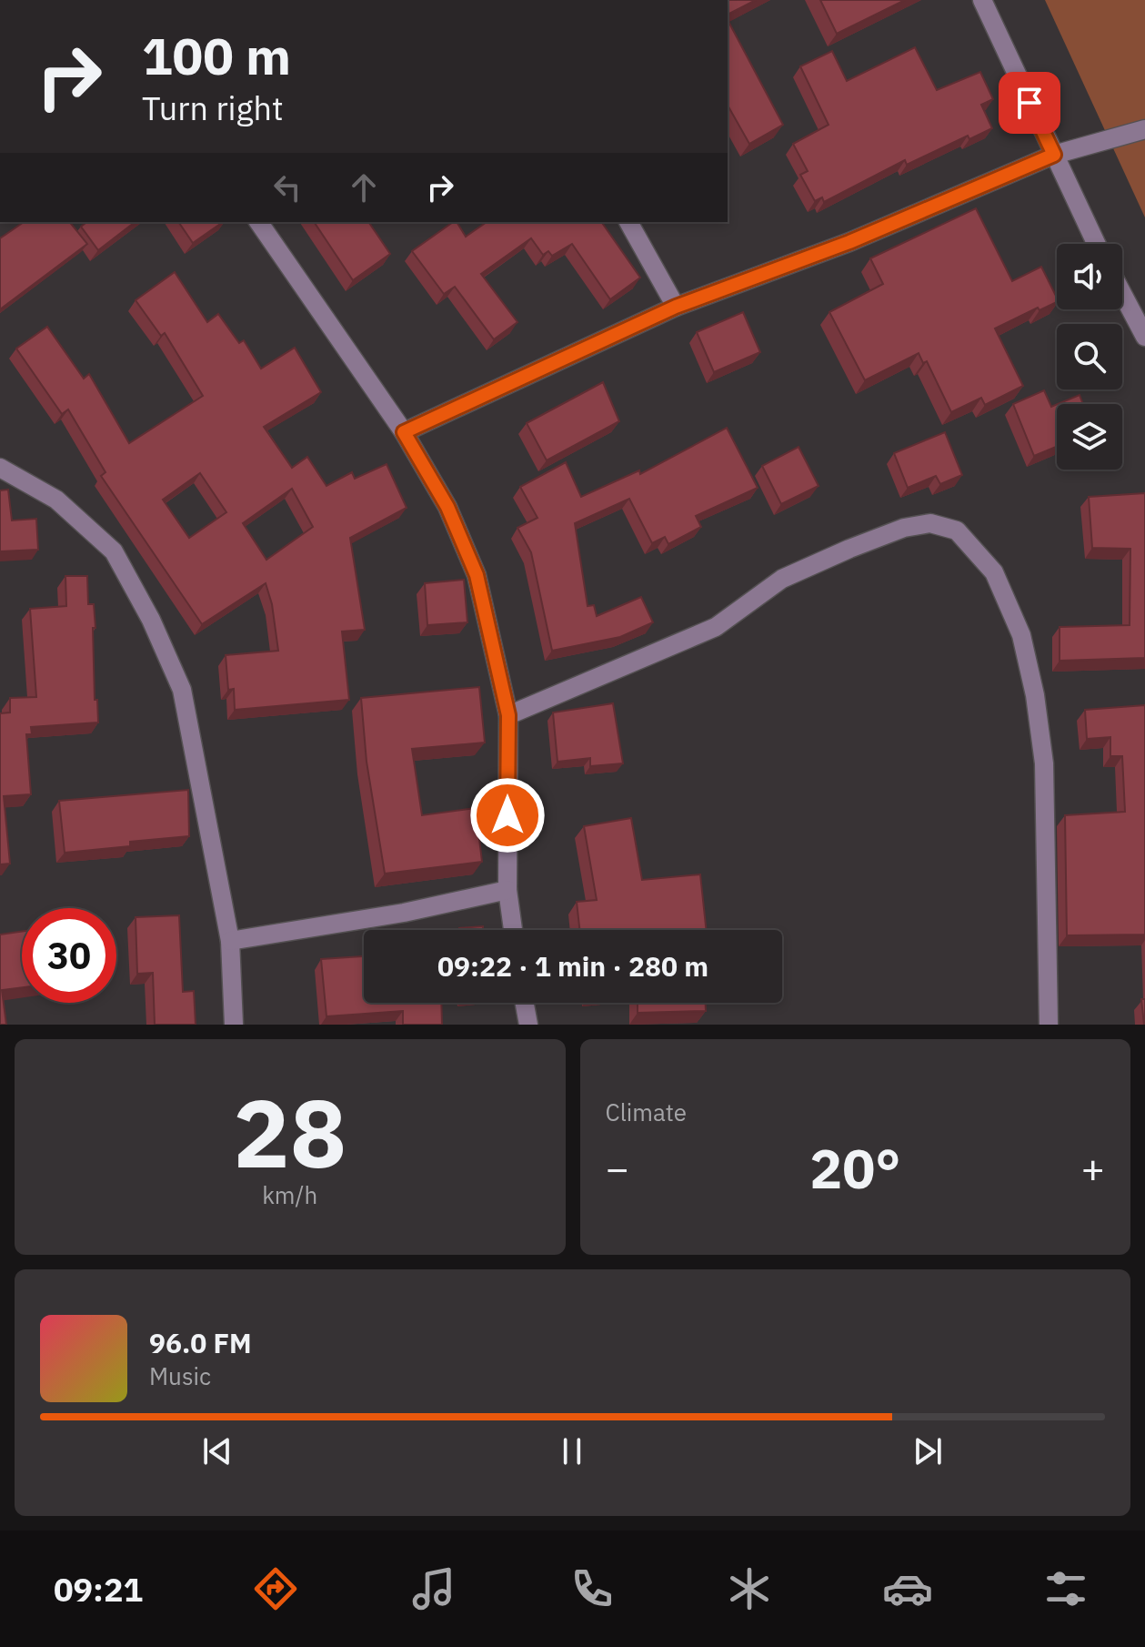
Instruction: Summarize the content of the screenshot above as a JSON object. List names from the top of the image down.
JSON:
{
  "page": {
    "turn": ["100 m", "Turn right"],
    "limit": "30",
    "trip": "09:22 · 1 min · 280 m",
    "tile": [
      ["28", "km/h"],
      "Climate"
    ],
    "heat": ["−", "20°", "+"],
    "song": ["96.0 FM", "Music"],
    "tabs": "09:21"
  }
}
